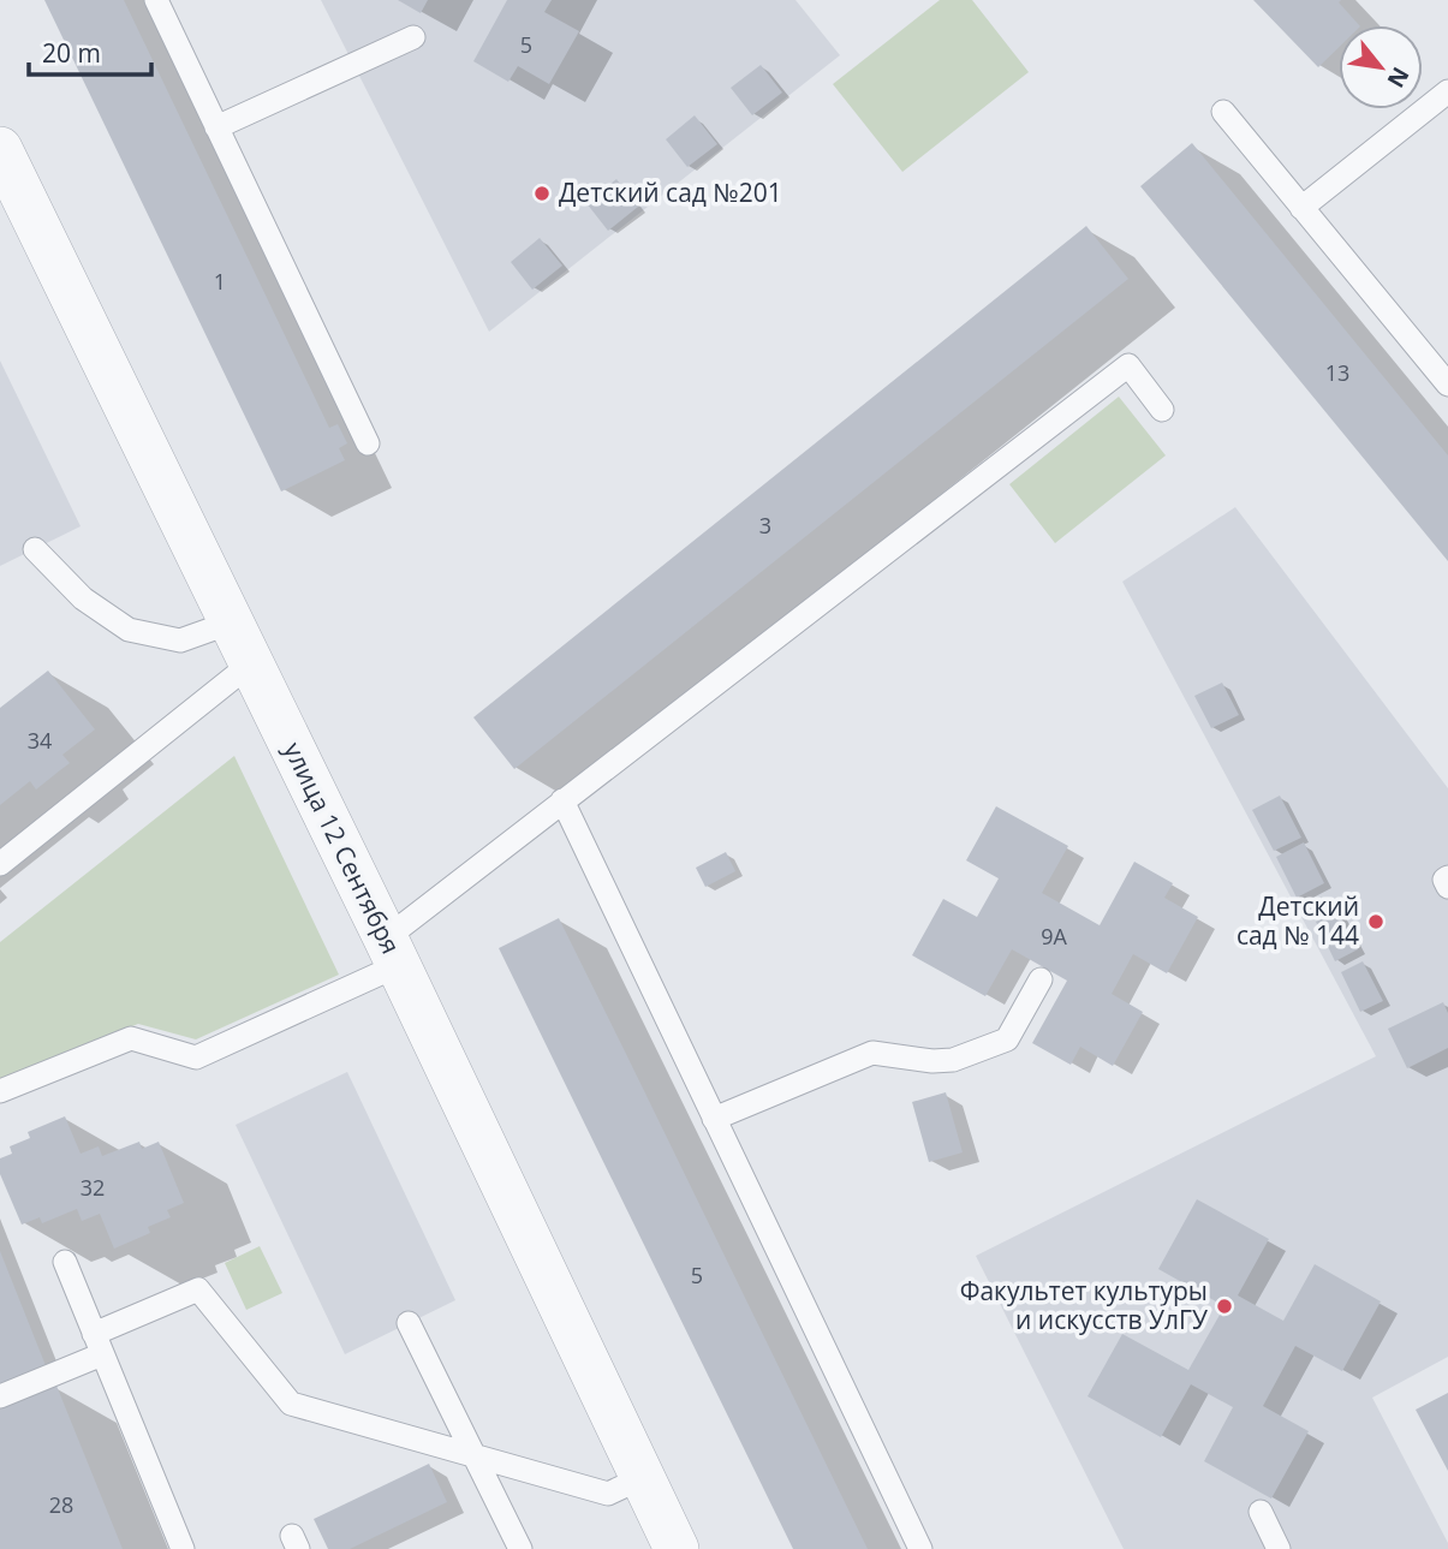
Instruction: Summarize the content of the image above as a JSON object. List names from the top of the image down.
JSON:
{
  "streets": {
    "street": ["улица 12 Сентября"]
  },
  "places": ["Детский сад №201", "Детский сад № 144", "Факультет культуры и искусств УлГУ"],
  "house_numbers": [
    "5",
    "1",
    "13",
    "3",
    "34",
    "9А",
    "32",
    "5",
    "28"
  ],
  "scale_bar": "20 m",
  "north": "bottom right"
}
